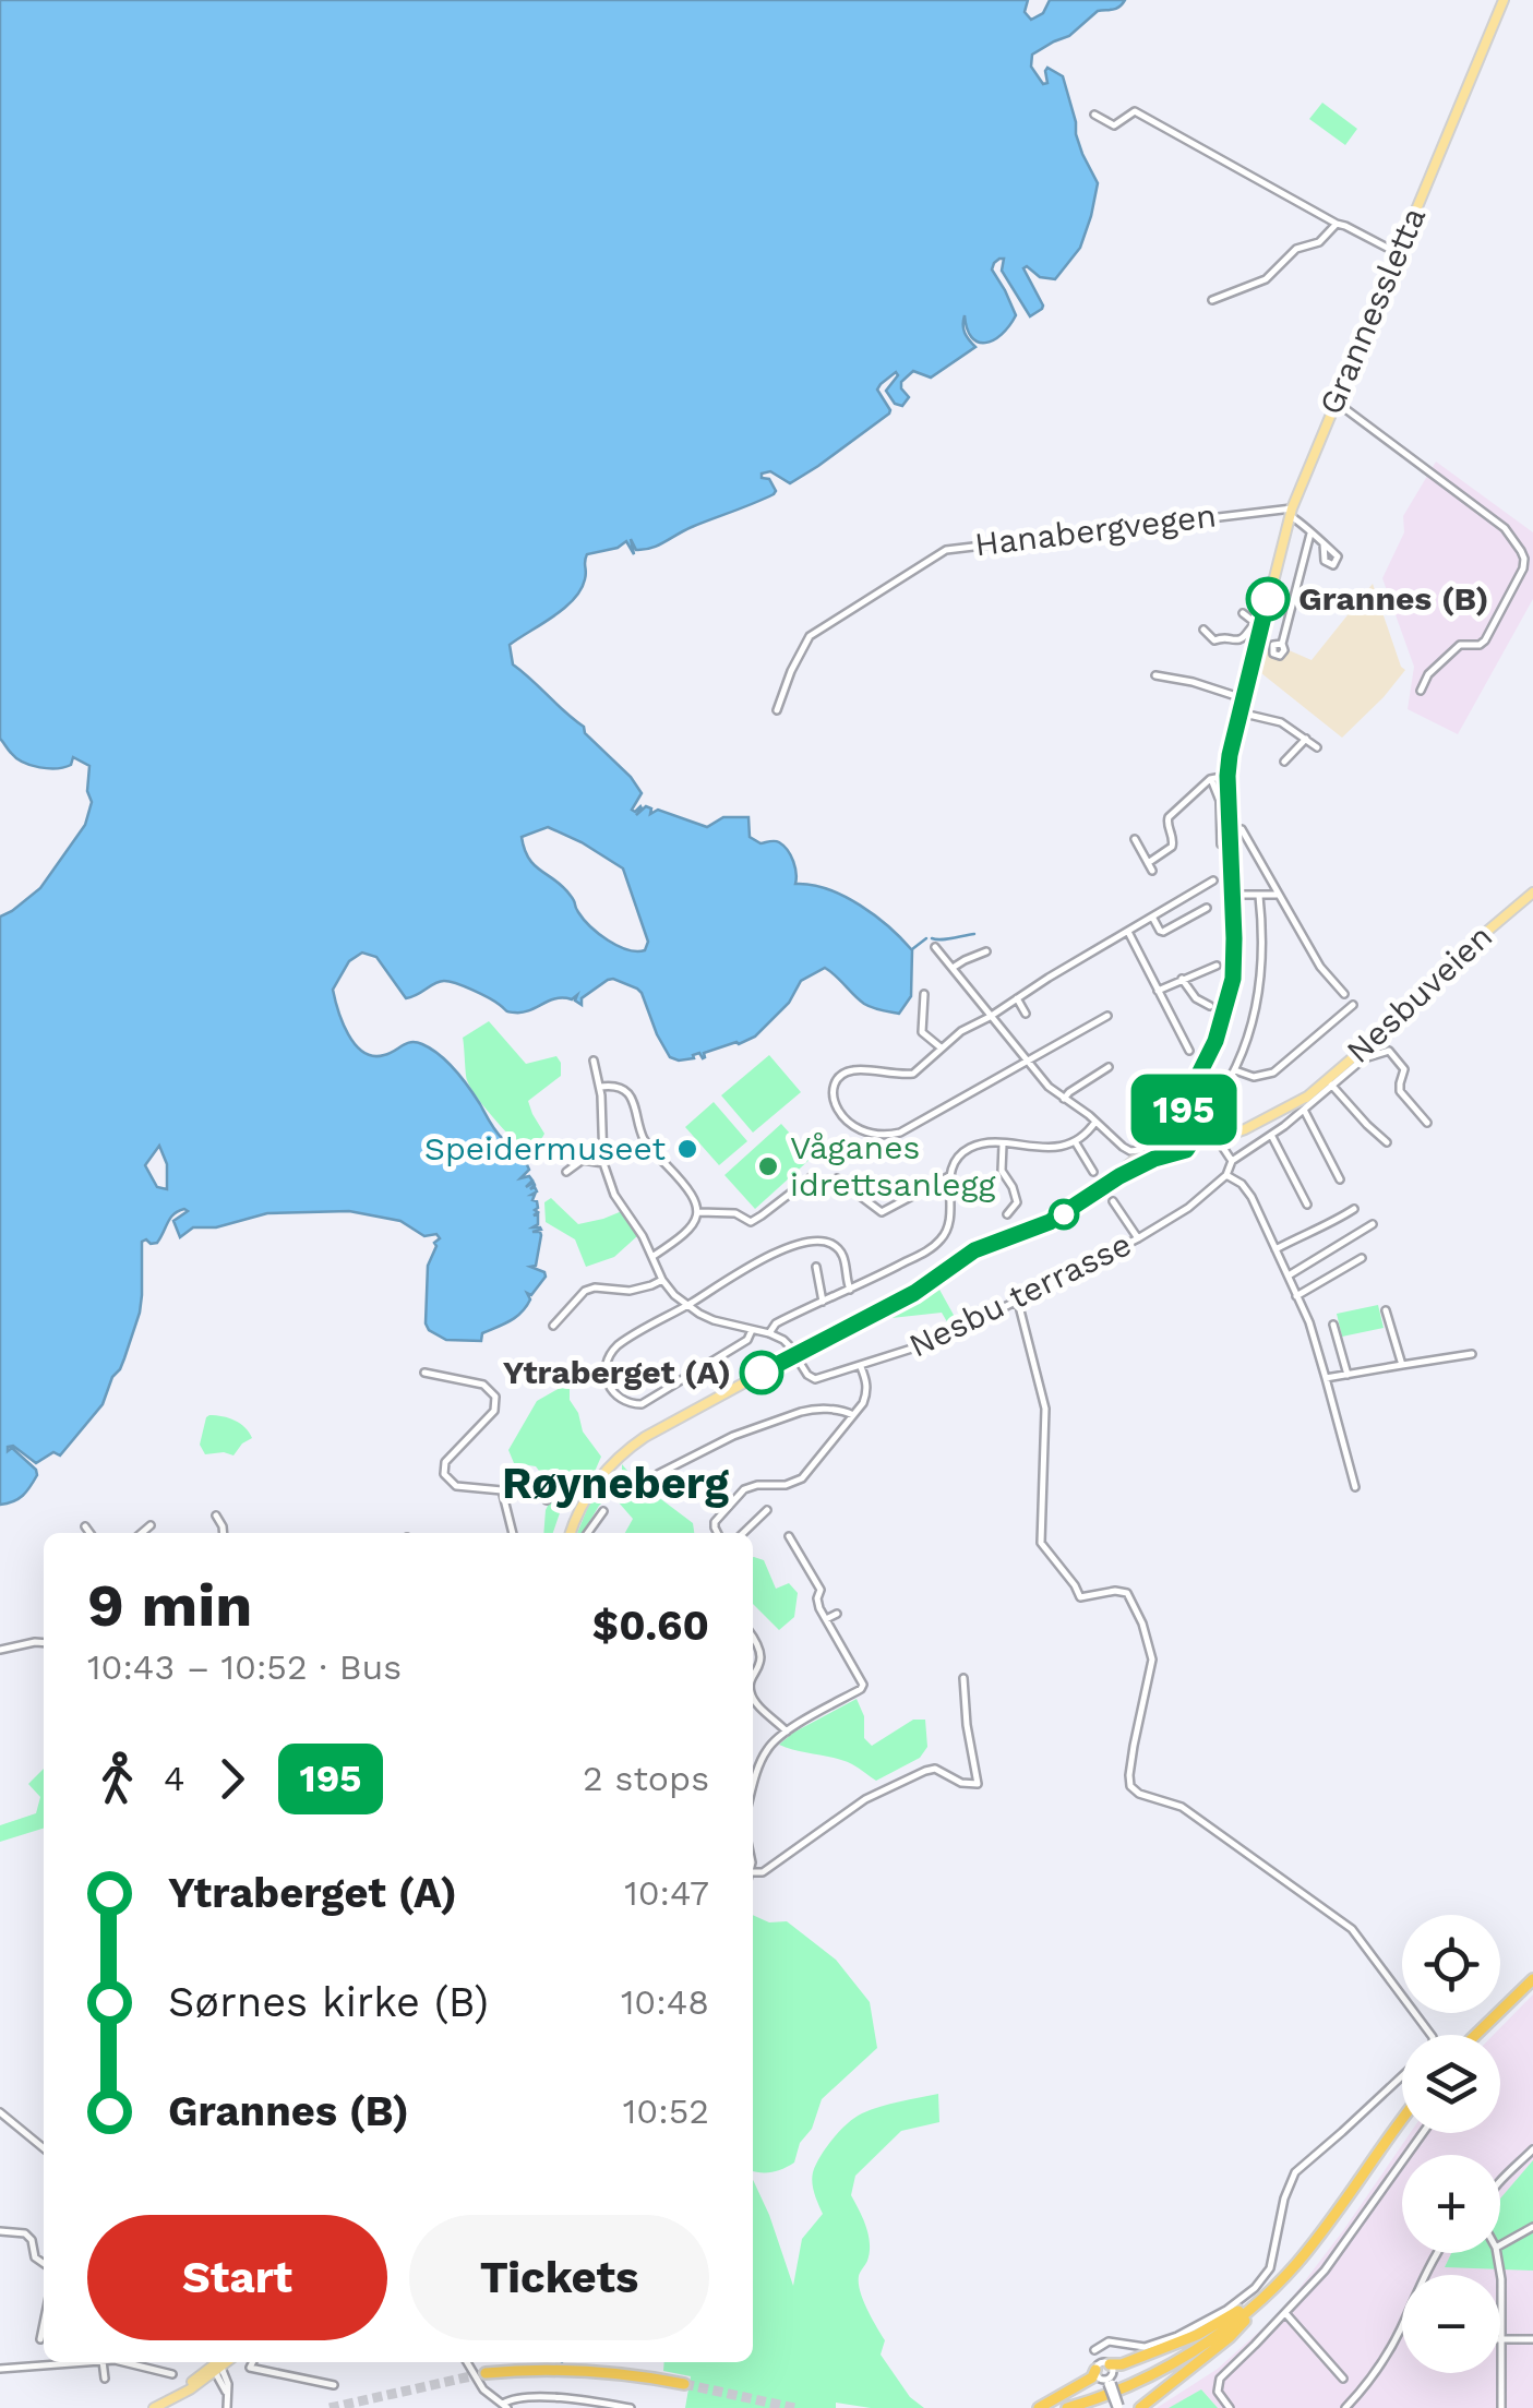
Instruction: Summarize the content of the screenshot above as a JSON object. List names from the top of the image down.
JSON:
{
  "streets": {
    "main road": ["Grannessletta", "Nesbuveien"],
    "street": ["Hanabergvegen", "Nesbu terrasse"]
  },
  "crossings": [
    ["Grannessletta", "Hanabergvegen"],
    ["Nesbuveien", "Nesbu terrasse"]
  ],
  "districts": ["Røyneberg"],
  "places": [
    "Grannes (B)",
    "Speidermuseet",
    "Våganes idrettsanlegg",
    "Ytraberget (A)"
  ],
  "lines": ["bus line 195"],
  "page": {
    "on_map": "195",
    "heading": ["9 min", "10:43 – 10:52 · Bus", "$0.60"],
    "legs": ["4", "195", "2 stops"],
    "list": [
      {
        "name": "Ytraberget (A)",
        "value": "10:47"
      },
      {
        "name": "Sørnes kirke (B)",
        "value": "10:48"
      },
      {
        "name": "Grannes (B)",
        "value": "10:52"
      }
    ],
    "map_buttons": ["+", "−"],
    "buttons": ["Start", "Tickets"]
  }
}
